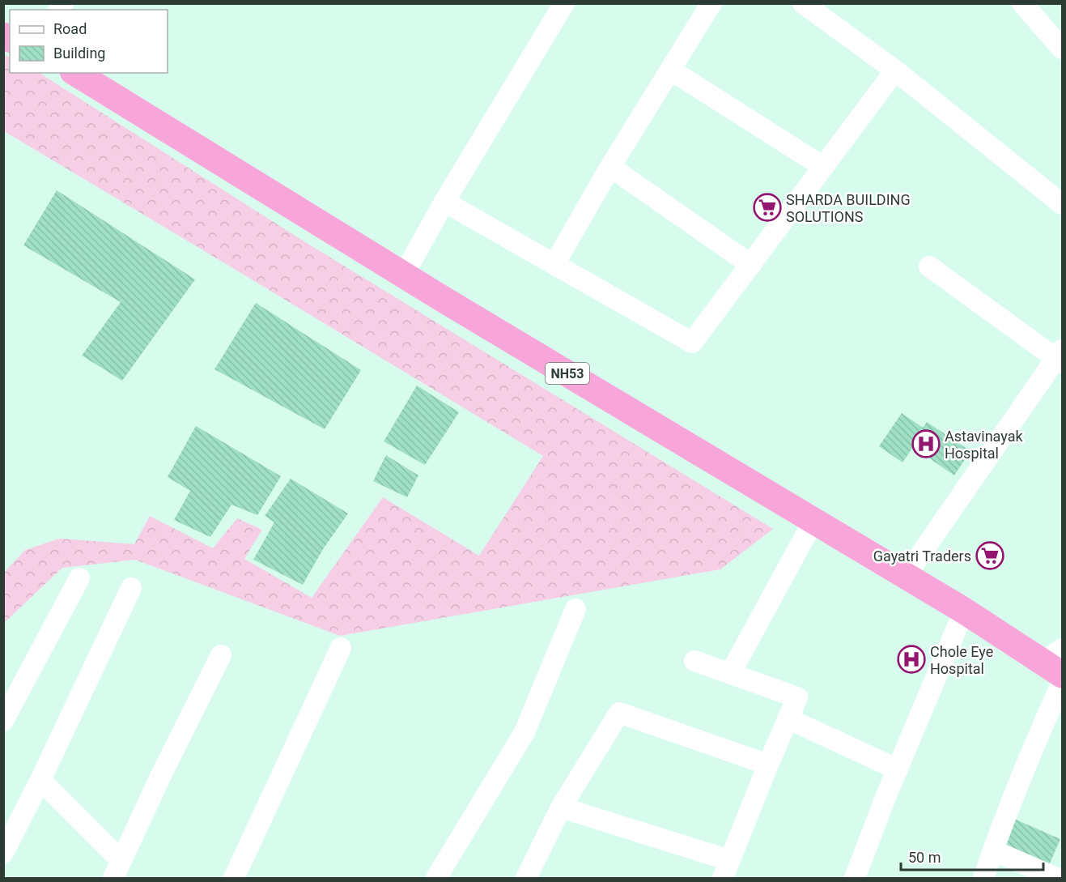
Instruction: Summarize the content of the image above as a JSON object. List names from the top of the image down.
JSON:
{
  "streets": {
    "highway": ["NH53"]
  },
  "places": {
    "supermarket": ["SHARDA BUILDING SOLUTIONS", "Gayatri Traders"],
    "hospital": ["Astavinayak Hospital", "Chole Eye Hospital"]
  },
  "legend": ["Road", "Building"],
  "scale_bar": "50 m"
}
